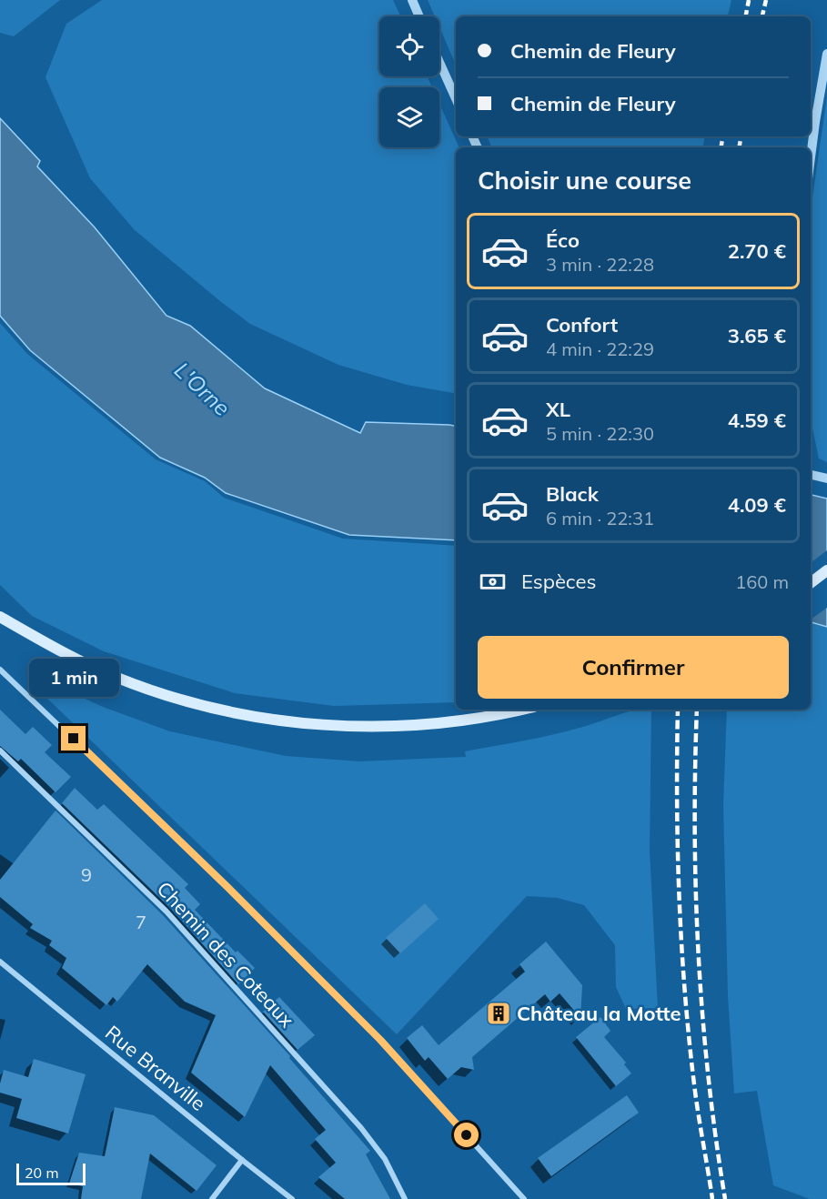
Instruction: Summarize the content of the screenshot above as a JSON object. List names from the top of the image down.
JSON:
{
  "streets": {
    "street": ["Chemin des Coteaux", "Rue Branville"]
  },
  "water": ["L'Orne"],
  "places": {
    "building": ["Château la Motte"]
  },
  "house_numbers": ["9", "7"],
  "scale_bar": "20 m",
  "page": {
    "banner": ["Chemin de Fleury", "Chemin de Fleury"],
    "heading": "Choisir une course",
    "list": [
      {
        "name": "Éco",
        "note": "3 min · 22:28",
        "value": "2.70 €"
      },
      {
        "name": "Confort",
        "note": "4 min · 22:29",
        "value": "3.65 €"
      },
      {
        "name": "XL",
        "note": "5 min · 22:30",
        "value": "4.59 €"
      },
      {
        "name": "Black",
        "note": "6 min · 22:31",
        "value": "4.09 €"
      }
    ],
    "pay": ["Espèces", "160 m"],
    "buttons": "Confirmer",
    "bubble": "1 min",
    "scale": "20 m"
  }
}
